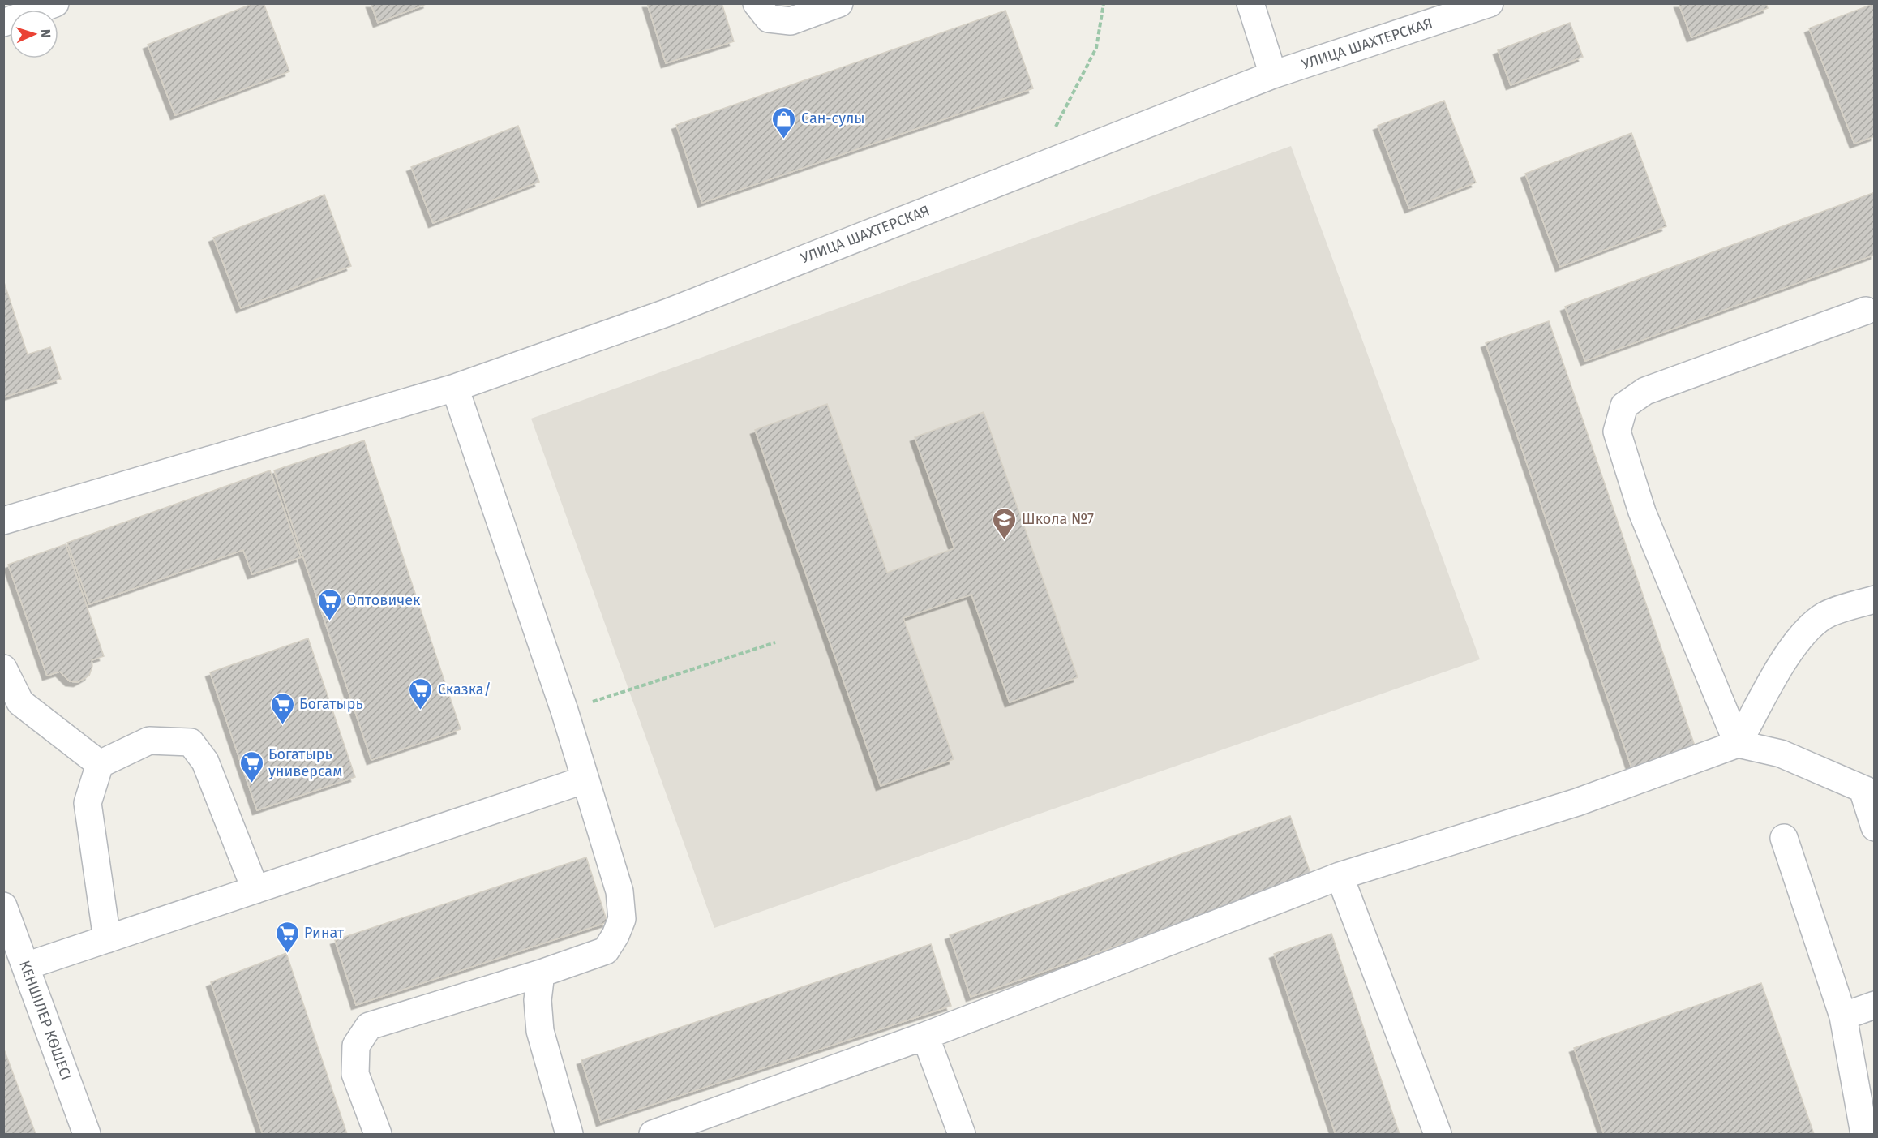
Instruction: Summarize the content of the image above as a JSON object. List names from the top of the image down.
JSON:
{
  "streets": {
    "street": ["УЛИЦА ШАХТЕРСКАЯ", "КЕНШІЛЕР КӨШЕСІ"]
  },
  "places": {
    "shop": ["Сан-сулы"],
    "school or university": ["Школа №7"],
    "supermarket": [
      "Оптовичек",
      "Сказка/",
      "Богатырь",
      "Богатырь универсам",
      "Ринат"
    ]
  },
  "north": "right"
}
